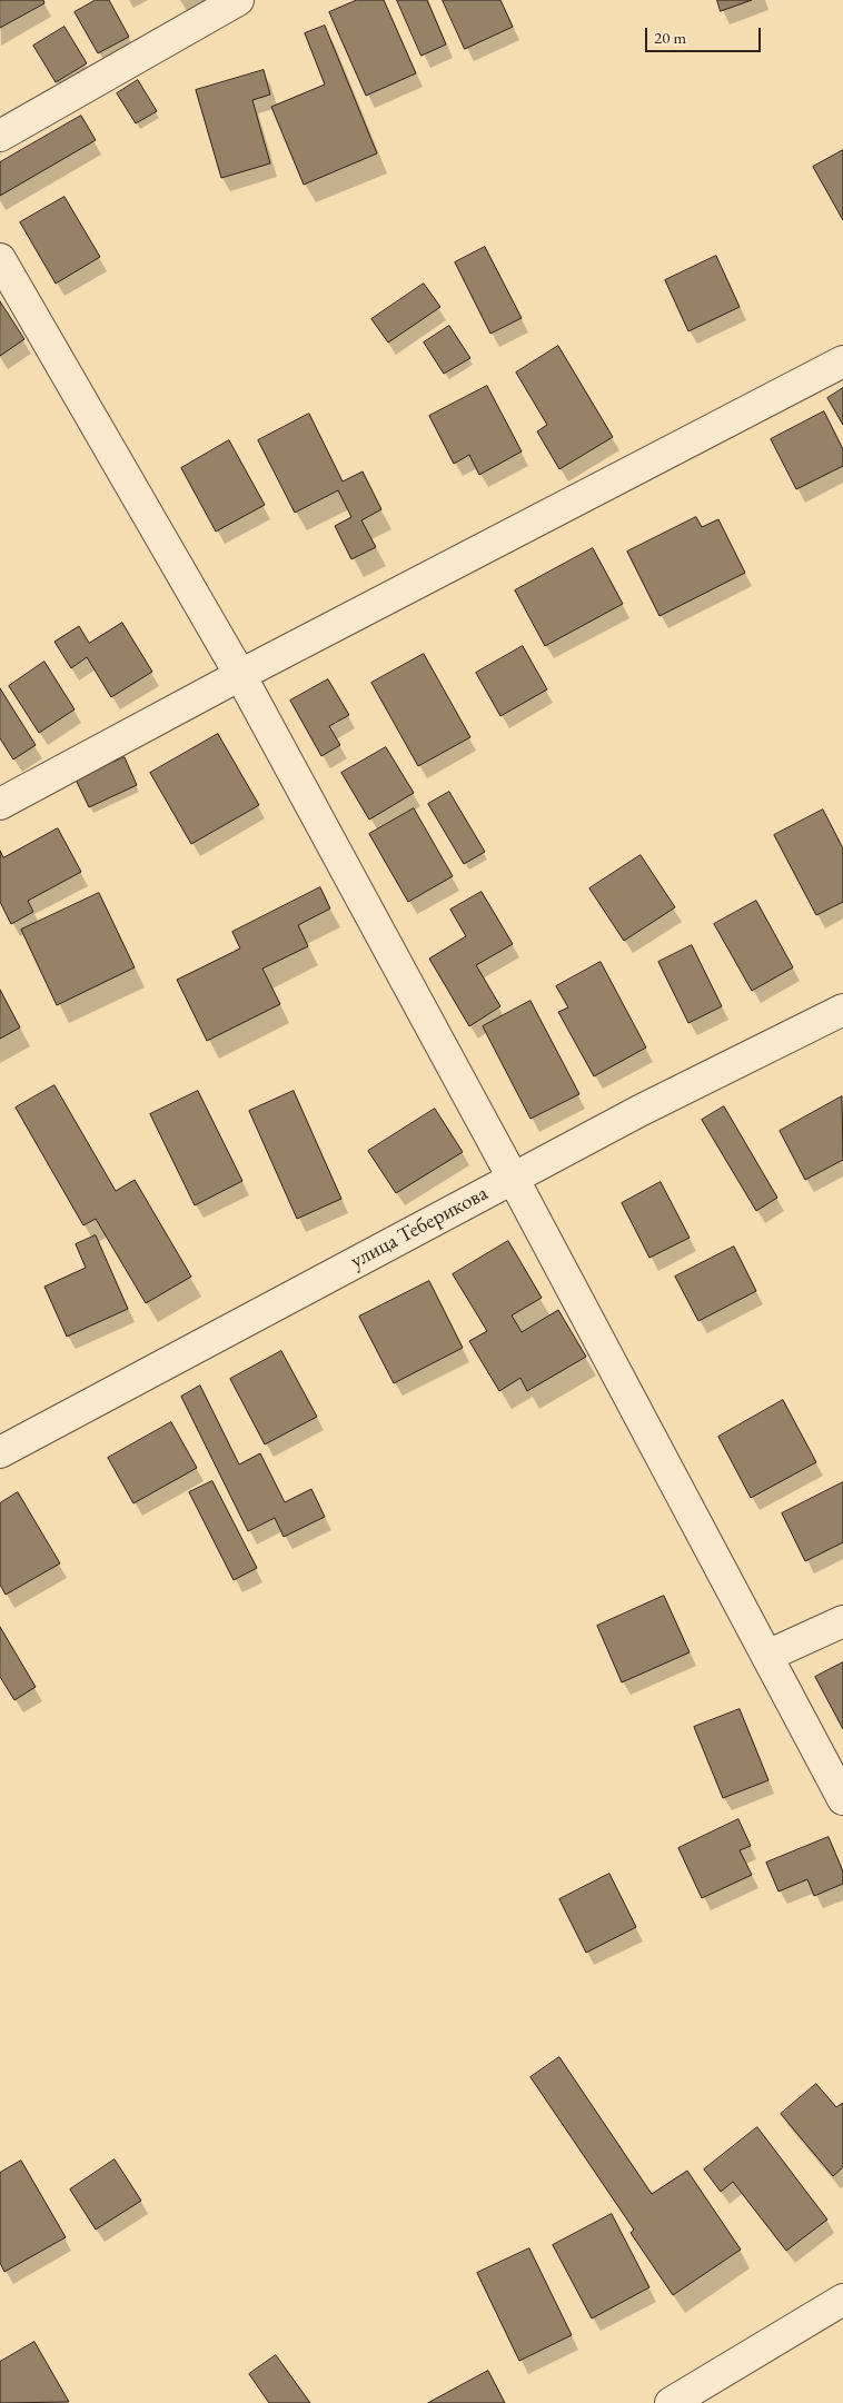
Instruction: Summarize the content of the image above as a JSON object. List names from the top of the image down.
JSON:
{
  "streets": {
    "street": ["улица Теберикова"]
  },
  "scale_bar": "20 m"
}
